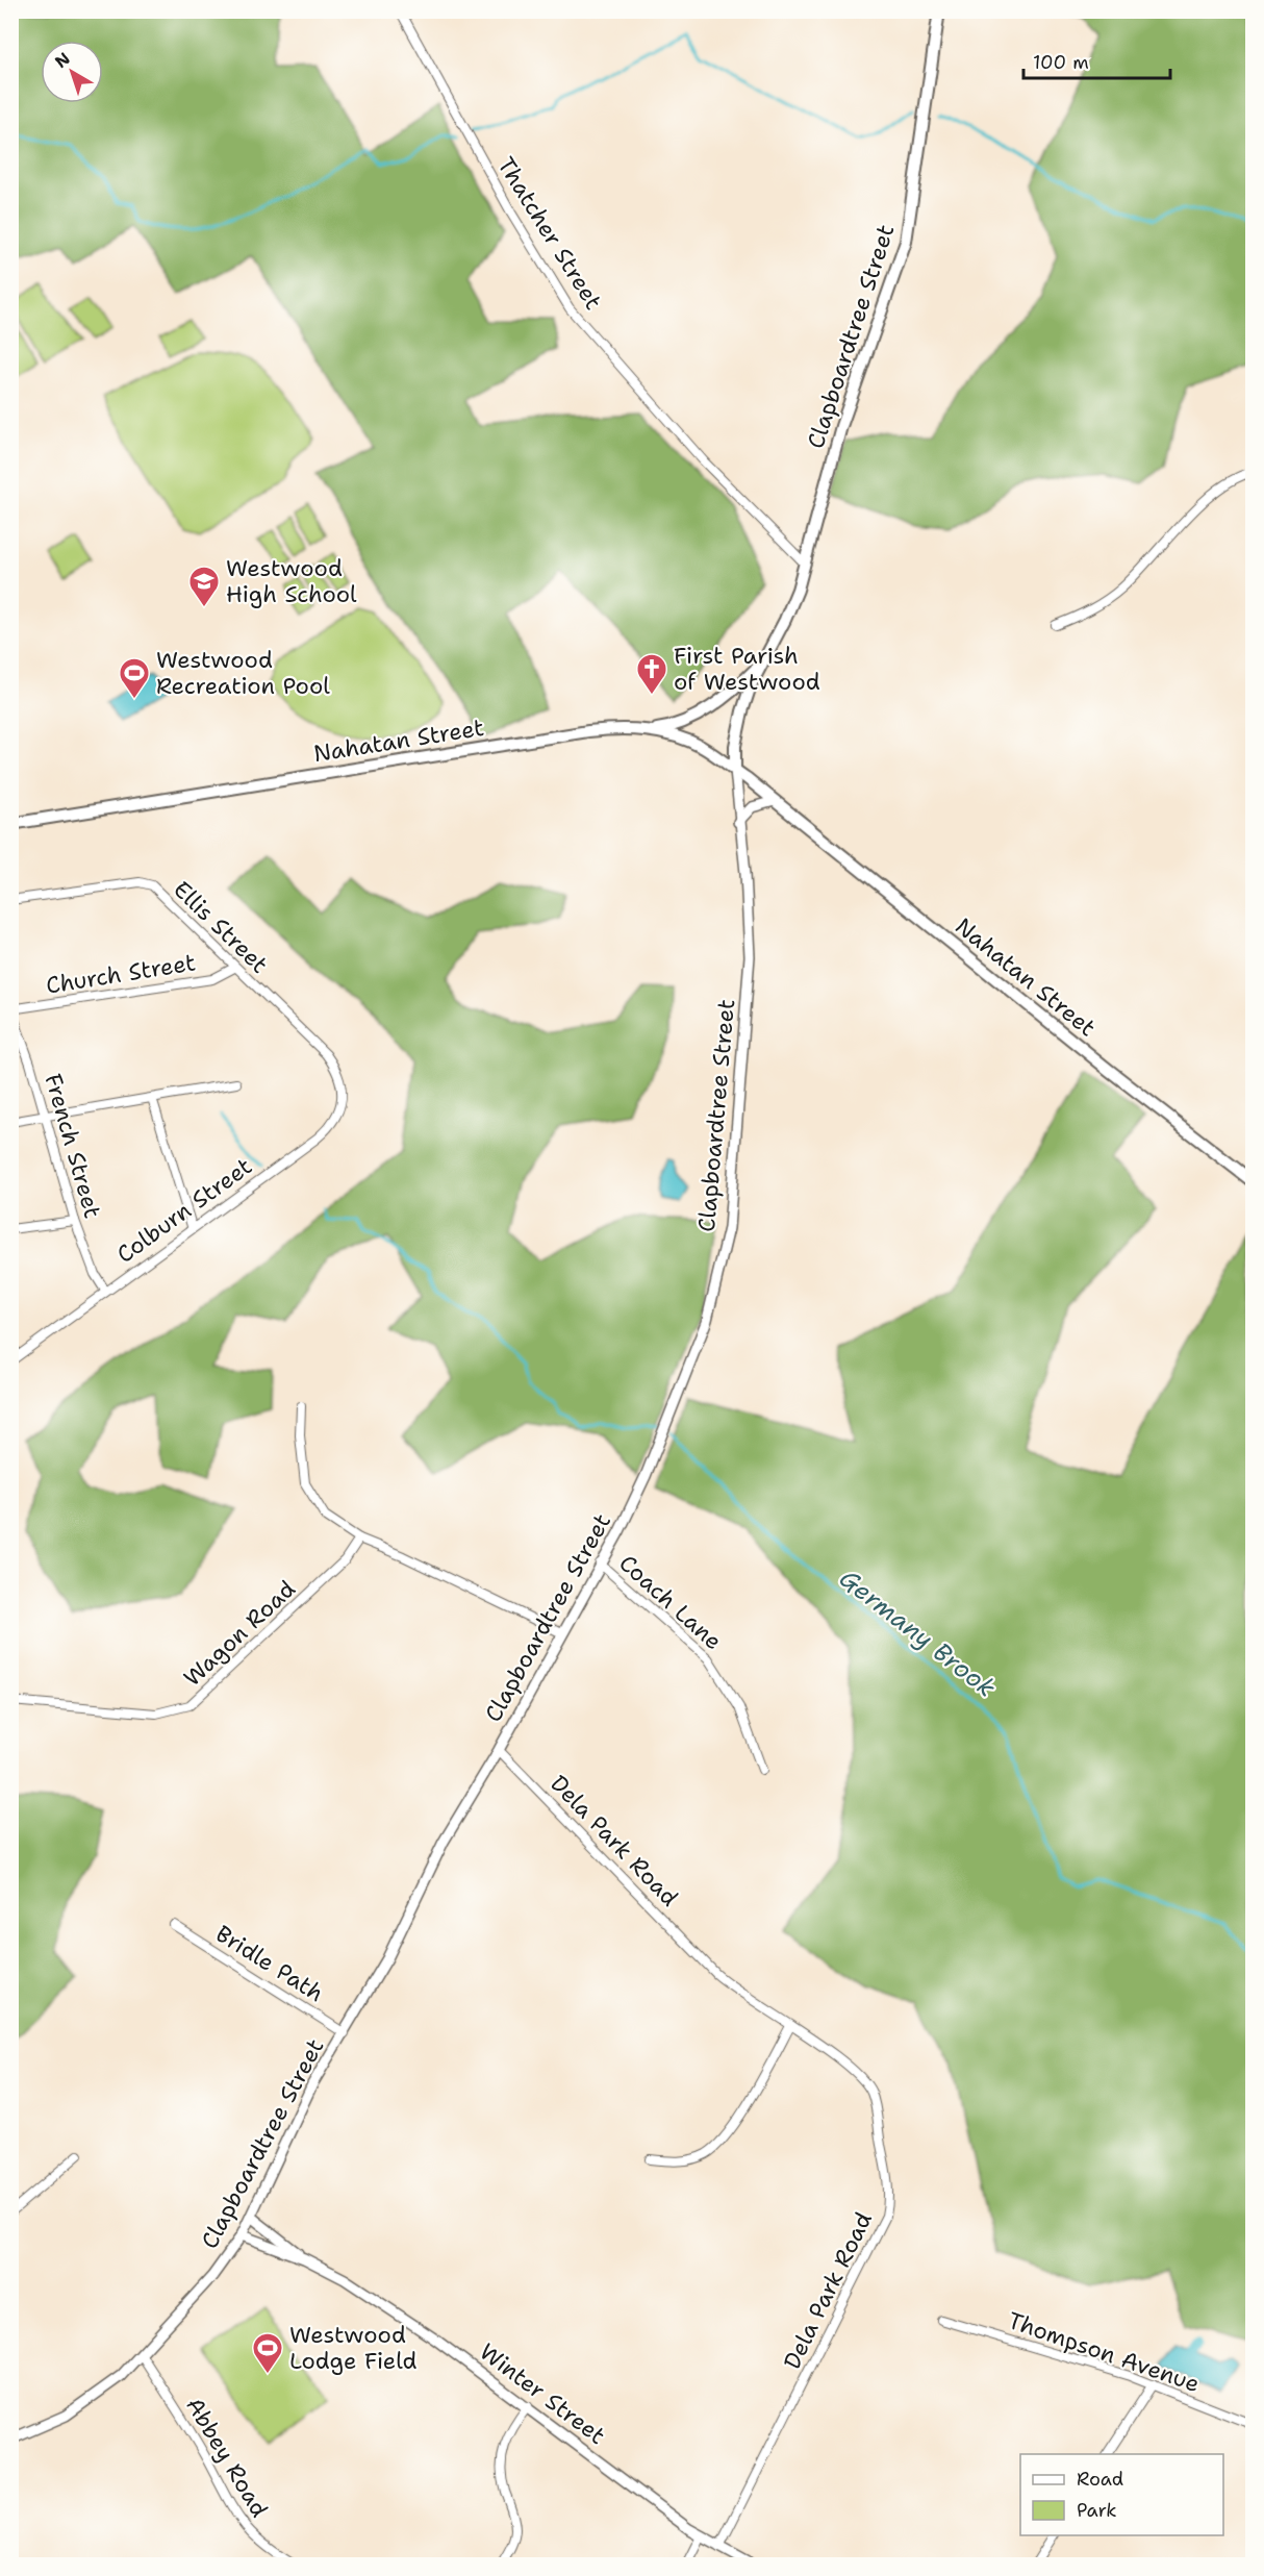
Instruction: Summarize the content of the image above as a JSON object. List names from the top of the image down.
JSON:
{
  "streets": {
    "main road": ["Clapboardtree Street", "Nahatan Street"],
    "street": [
      "Thatcher Street",
      "Ellis Street",
      "Church Street",
      "French Street",
      "Colburn Street",
      "Coach Lane",
      "Wagon Road",
      "Dela Park Road",
      "Bridle Path",
      "Thompson Avenue",
      "Winter Street",
      "Abbey Road"
    ]
  },
  "crossings": [
    ["Thatcher Street", "Clapboardtree Street"],
    ["Clapboardtree Street", "Nahatan Street"],
    ["Clapboardtree Street", "Coach Lane"],
    ["Clapboardtree Street", "Dela Park Road"],
    ["Clapboardtree Street", "Bridle Path"],
    ["Clapboardtree Street", "Winter Street"],
    ["Clapboardtree Street", "Abbey Road"],
    ["Ellis Street", "Church Street"],
    ["Ellis Street", "Colburn Street"],
    ["Church Street", "French Street"],
    ["French Street", "Colburn Street"],
    ["Dela Park Road", "Winter Street"]
  ],
  "water": ["Germany Brook"],
  "places": {
    "school or university": ["Westwood High School"],
    "church": ["First Parish of Westwood"],
    "sports": ["Westwood Recreation Pool", "Westwood Lodge Field"]
  },
  "legend": ["Road", "Park"],
  "scale_bar": "100 m",
  "north": "top left"
}
